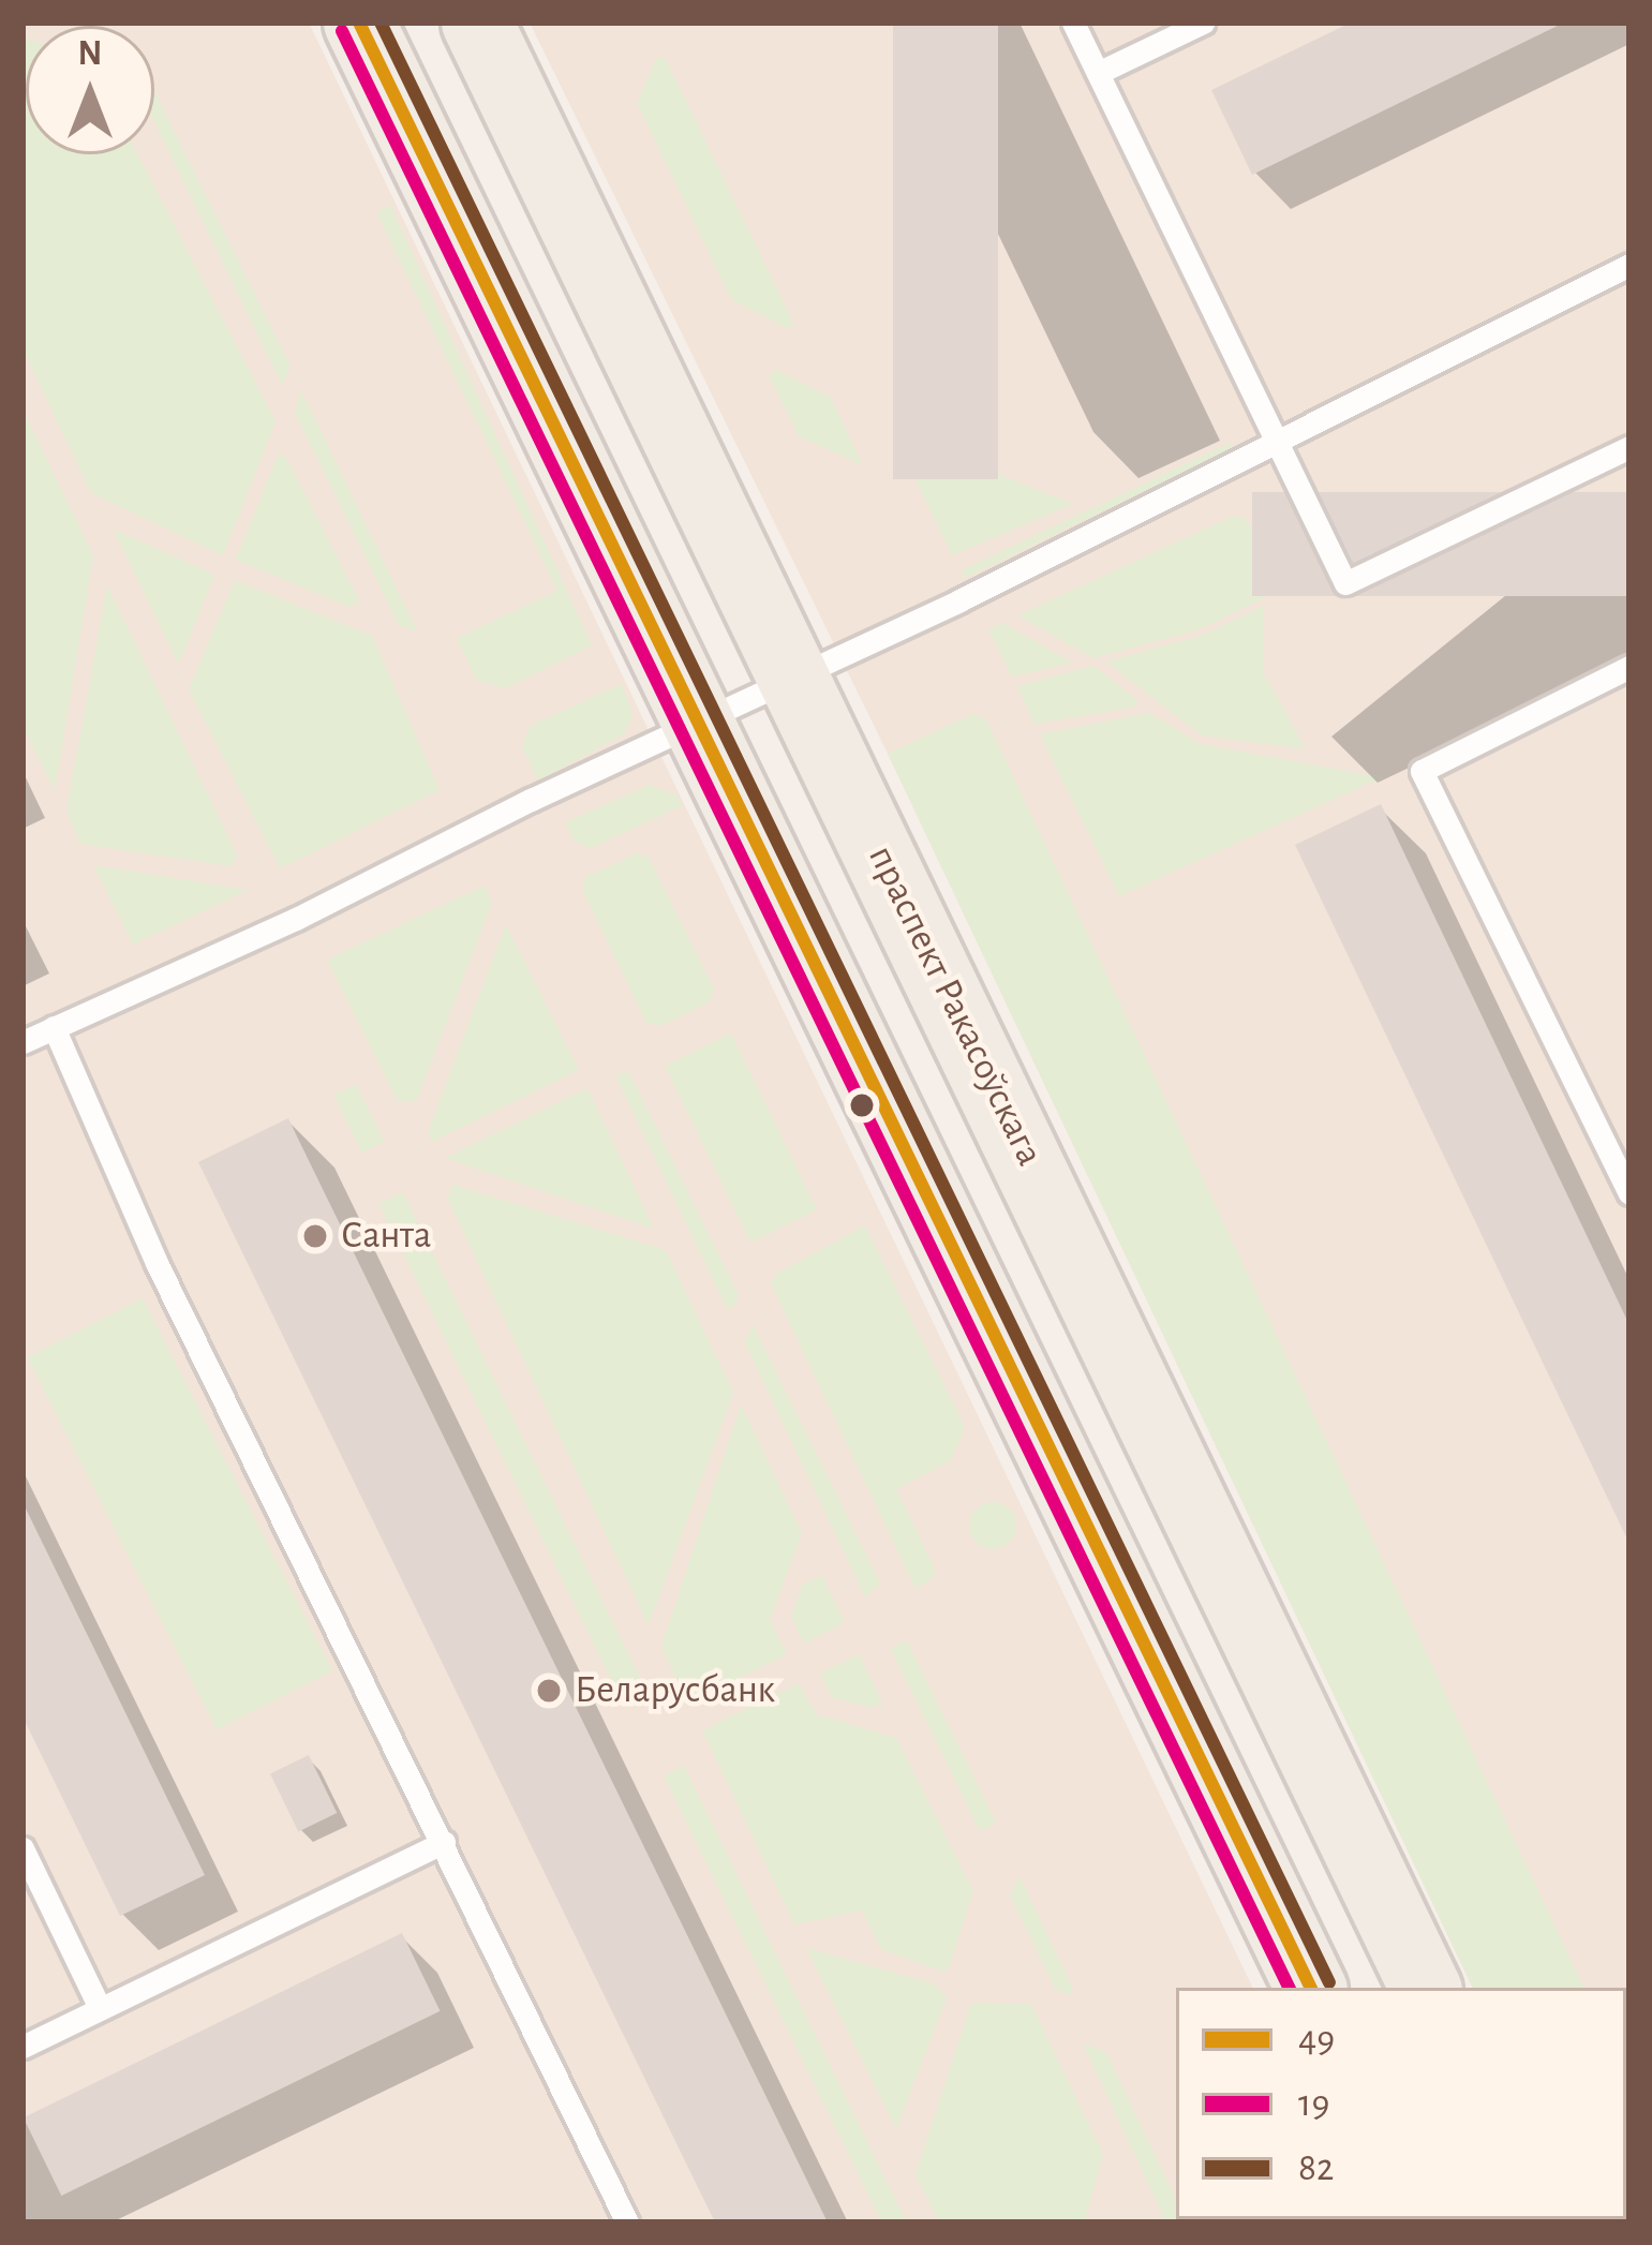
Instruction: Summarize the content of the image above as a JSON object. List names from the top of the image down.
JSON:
{
  "streets": {
    "main road": ["праспект Ракасоўскага"]
  },
  "places": ["Санта", "Беларусбанк"],
  "lines": ["transit line 49", "transit line 82", "transit line 19"],
  "legend": ["49", "19", "82"],
  "north": "top"
}
